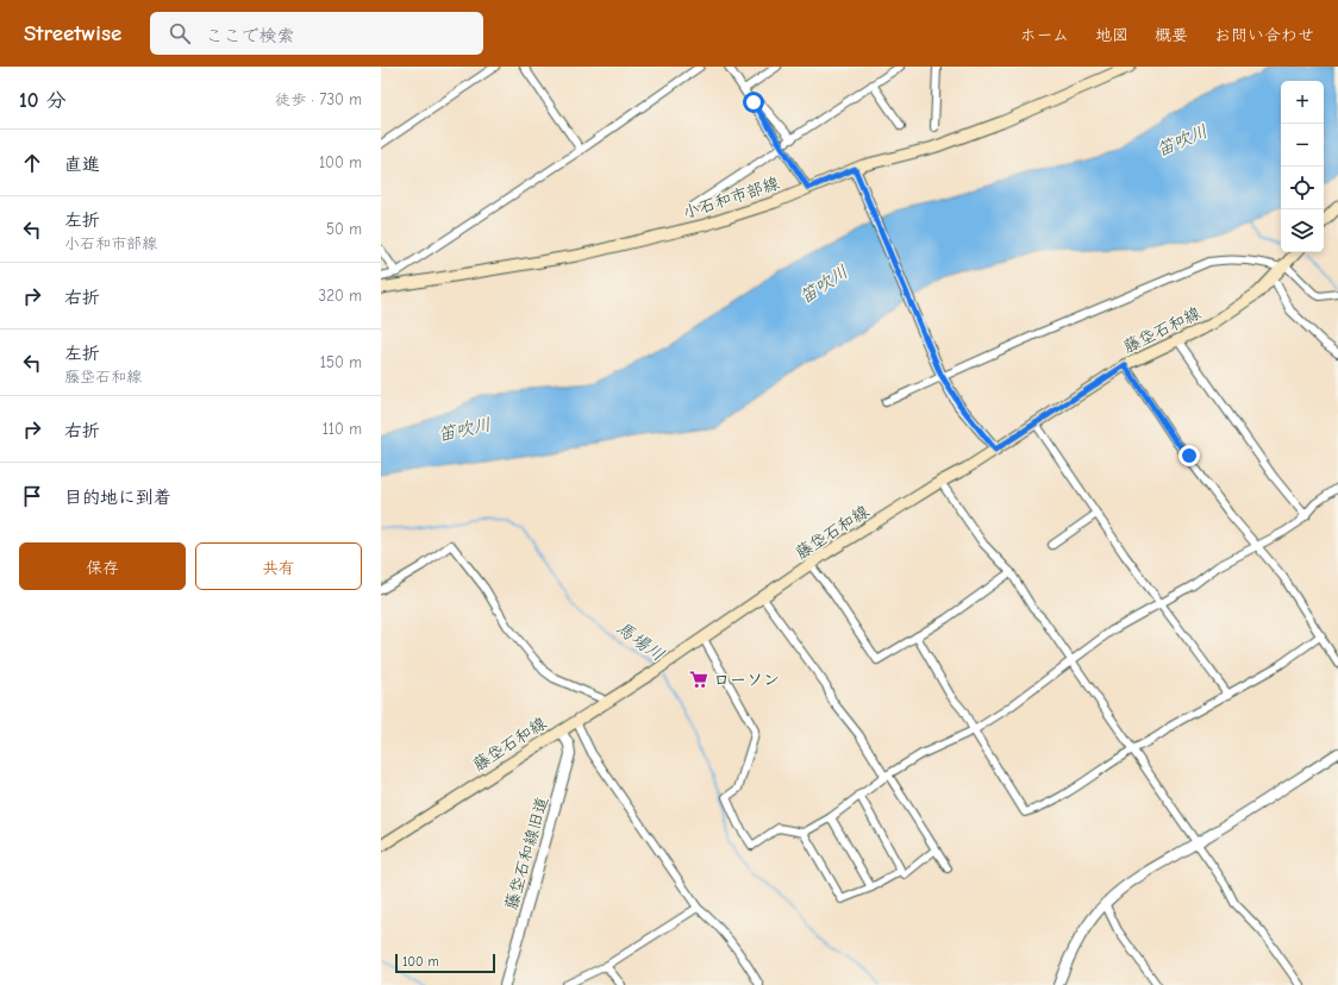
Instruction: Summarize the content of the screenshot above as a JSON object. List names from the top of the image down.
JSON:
{
  "streets": {
    "main road": ["小石和市部線", "藤垈石和線"],
    "street": ["藤垈石和線旧道"]
  },
  "crossings": [
    ["藤垈石和線", "藤垈石和線旧道"]
  ],
  "water": ["笛吹川", "馬場川"],
  "places": {
    "supermarket": ["ローソン"]
  },
  "scale_bar": "100 m",
  "page": {
    "header": "Streetwise",
    "search": "ここで検索",
    "nav": [
      "ホーム",
      "地図",
      "概要",
      "お問い合わせ"
    ],
    "heading": ["10 分", "徒歩 · 730 m"],
    "map_buttons": ["+", "−"],
    "list": [
      ["直進", "100 m"],
      ["左折", "小石和市部線", "50 m"],
      ["右折", "320 m"],
      ["左折", "藤垈石和線", "150 m"],
      ["右折", "110 m"],
      "目的地に到着"
    ],
    "buttons": ["保存", "共有"],
    "scale": "100 m"
  }
}
